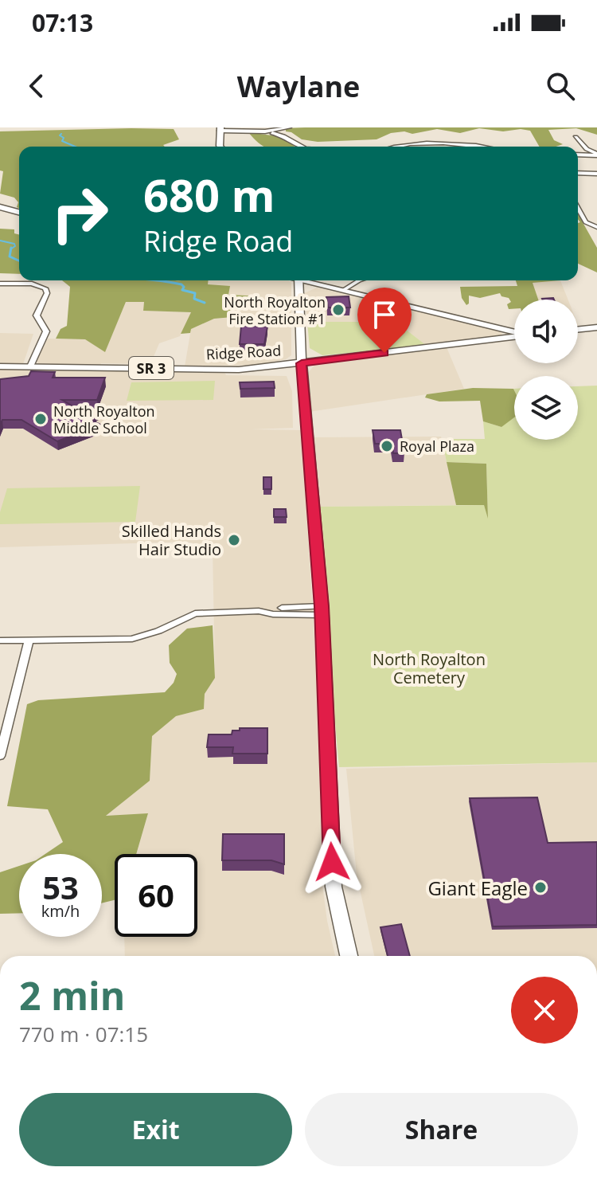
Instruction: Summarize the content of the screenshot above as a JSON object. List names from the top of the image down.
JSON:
{
  "streets": {
    "main road": ["Ridge Road", "SR 3"]
  },
  "parks": ["North Royalton Cemetery"],
  "places": [
    "North Royalton Fire Station #1",
    "North Royalton Middle School",
    "Royal Plaza",
    "Skilled Hands Hair Studio",
    "Giant Eagle"
  ],
  "page": {
    "status": "07:13",
    "header": "Waylane",
    "turn": ["680 m", "Ridge Road"],
    "speed": "53 km/h",
    "limit": "60",
    "heading": ["2 min", "770 m · 07:15"],
    "buttons": ["Exit", "Share"]
  }
}
